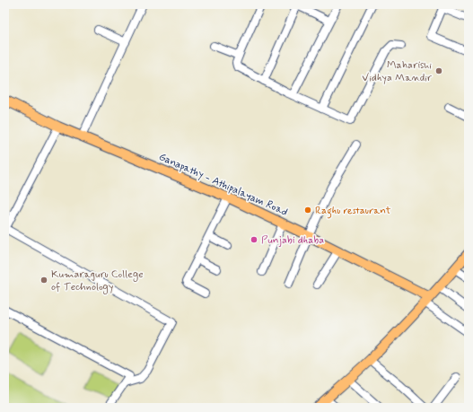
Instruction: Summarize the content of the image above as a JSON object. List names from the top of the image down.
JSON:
{
  "streets": {
    "main road": ["Ganapathy - Athipalayam Road"]
  },
  "places": [
    "Maharishi Vidhya Mandir",
    "Raghu restaurant",
    "Punjabi dhaba",
    "Kumaraguru College of Technology"
  ]
}
